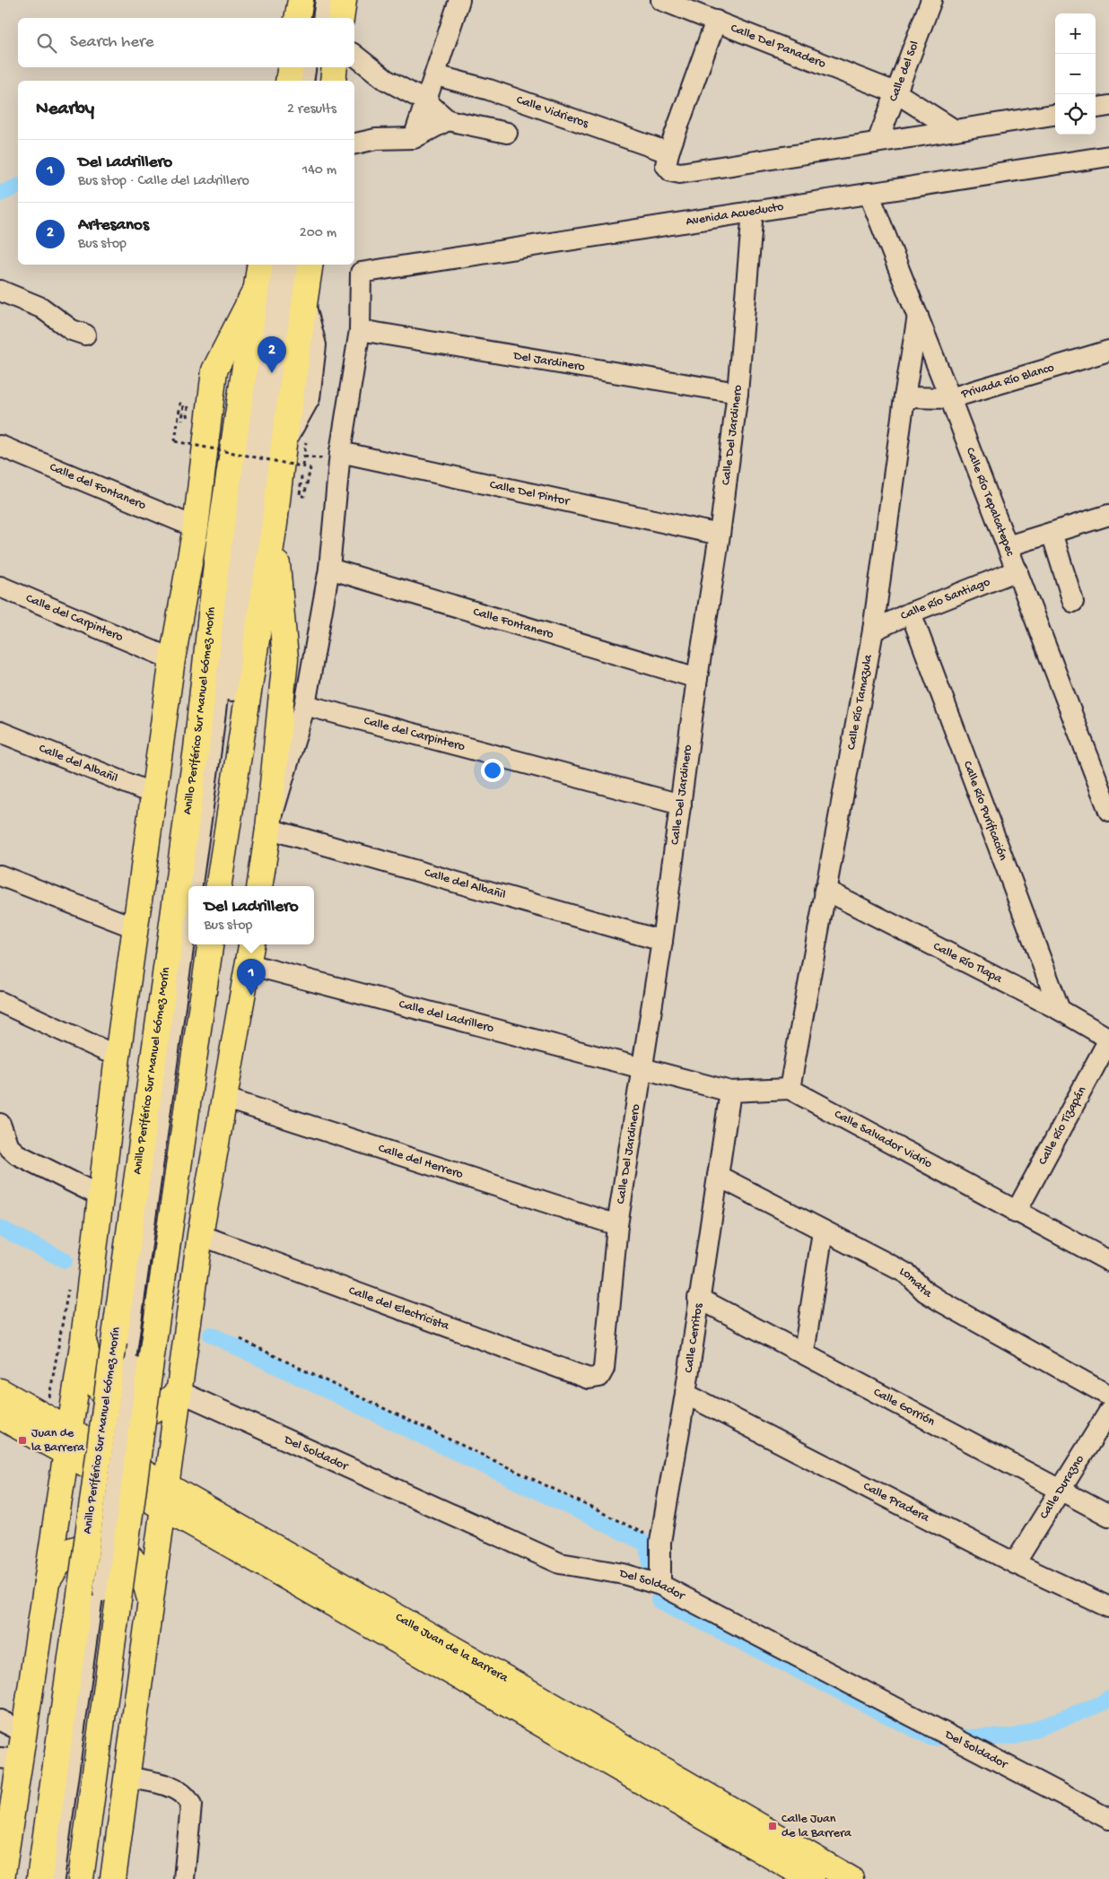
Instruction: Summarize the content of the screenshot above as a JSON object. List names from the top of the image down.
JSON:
{
  "streets": {
    "main road": ["Anillo Periférico Sur Manuel Gómez Morín", "Calle Juan de la Barrera"],
    "street": [
      "Calle Del Panadero",
      "Calle del Sol",
      "Calle Vidrieros",
      "Avenida Acueducto",
      "Del Jardinero",
      "Privada Río Blanco",
      "Calle Del Jardinero",
      "Calle del Fontanero",
      "Calle Del Pintor",
      "Calle Río Tepalcatepec",
      "Calle Río Santiago",
      "Calle del Carpintero",
      "Calle Fontanero",
      "Calle Río Tamazula",
      "Calle del Albañil",
      "Calle Río Purificación",
      "Calle Río Tlapa",
      "Calle del Ladrillero",
      "Calle Río Tizapán",
      "Calle Salvador Vidrio",
      "Calle del Herrero",
      "Lomata",
      "Calle del Electricista",
      "Calle Cerritos",
      "Calle Gorrión",
      "Del Soldador",
      "Calle Durazno",
      "Calle Pradera"
    ]
  },
  "crossings": [
    ["Calle Del Panadero", "Calle del Sol"],
    ["Avenida Acueducto", "Del Jardinero"],
    ["Avenida Acueducto", "Calle Del Jardinero"],
    ["Avenida Acueducto", "Calle Río Tepalcatepec"],
    ["Del Jardinero", "Calle Del Jardinero"],
    ["Privada Río Blanco", "Calle Río Tepalcatepec"],
    ["Privada Río Blanco", "Calle Río Tamazula"],
    ["Calle Del Jardinero", "Calle Del Pintor"],
    ["Calle Del Jardinero", "Calle del Carpintero"],
    ["Calle Del Jardinero", "Calle Fontanero"],
    ["Calle Del Jardinero", "Calle del Albañil"],
    ["Calle Del Jardinero", "Calle del Ladrillero"],
    ["Calle Del Jardinero", "Calle del Herrero"],
    ["Calle Del Jardinero", "Calle del Electricista"],
    ["Calle Río Tepalcatepec", "Calle Río Santiago"],
    ["Calle Río Tepalcatepec", "Calle Río Tamazula"],
    ["Calle Río Santiago", "Calle Río Tamazula"],
    ["Calle Río Santiago", "Calle Río Purificación"],
    ["Calle Río Tamazula", "Calle Río Tlapa"],
    ["Calle Río Tamazula", "Calle Salvador Vidrio"],
    ["Calle Río Purificación", "Calle Río Tlapa"],
    ["Calle Río Tlapa", "Calle Río Tizapán"],
    ["Calle Río Tizapán", "Calle Salvador Vidrio"],
    ["Lomata", "Calle Cerritos"],
    ["Calle Cerritos", "Calle Gorrión"],
    ["Calle Cerritos", "Del Soldador"],
    ["Calle Cerritos", "Calle Pradera"],
    ["Calle Gorrión", "Calle Durazno"],
    ["Calle Durazno", "Calle Pradera"]
  ],
  "places": {
    "transit": ["Juan de la Barrera", "Calle Juan de la Barrera"]
  },
  "page": {
    "map_buttons": ["+", "−"],
    "search": "Search here",
    "heading": ["Nearby", "2 results"],
    "list": [
      {
        "mark": "1",
        "name": "Del Ladrillero",
        "note": "Bus stop · Calle del Ladrillero",
        "value": "140 m"
      },
      {
        "mark": "2",
        "name": "Artesanos",
        "note": "Bus stop",
        "value": "200 m"
      }
    ],
    "pins": ["2", "1"],
    "popup": ["Del Ladrillero", "Bus stop"]
  }
}
